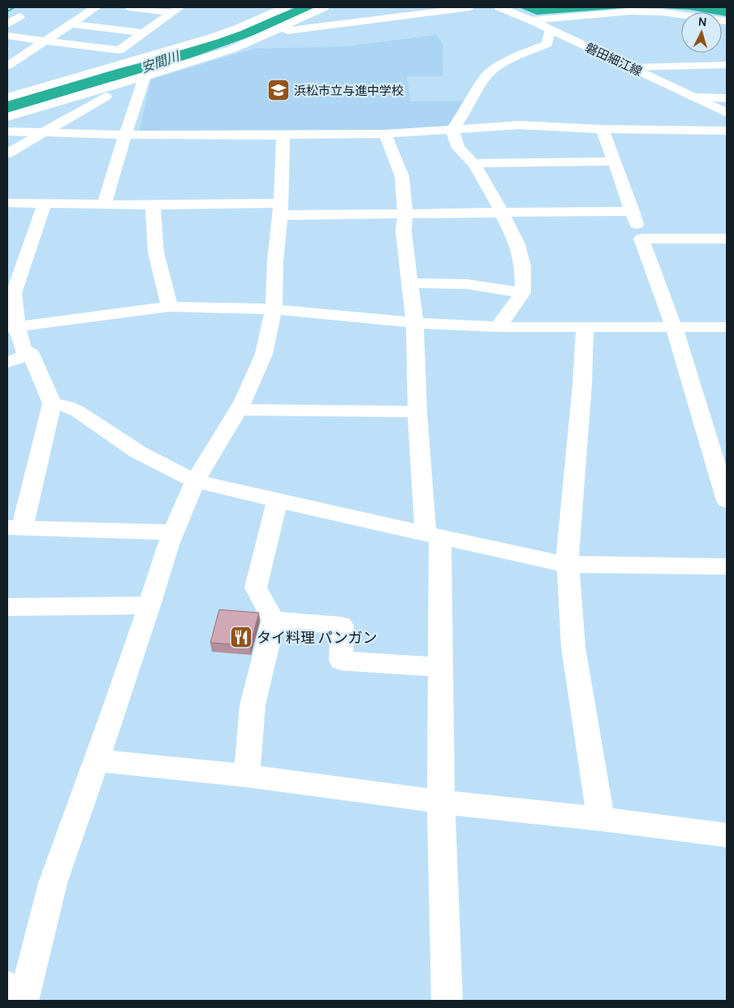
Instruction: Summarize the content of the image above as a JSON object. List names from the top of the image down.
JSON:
{
  "streets": {
    "main road": ["磐田細江線"]
  },
  "water": ["安間川"],
  "places": {
    "school or university": ["浜松市立与進中学校"],
    "restaurant": ["タイ料理 パンガン"]
  },
  "north": "top"
}
